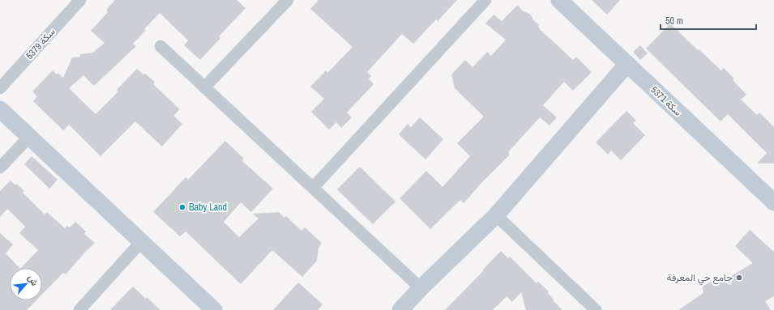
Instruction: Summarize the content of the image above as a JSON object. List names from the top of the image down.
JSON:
{
  "streets": {
    "street": ["سكة 5379", "سكة 5371"]
  },
  "places": ["Baby Land", "جامع حي المعرفة"],
  "scale_bar": "50 m",
  "north": "top right"
}
